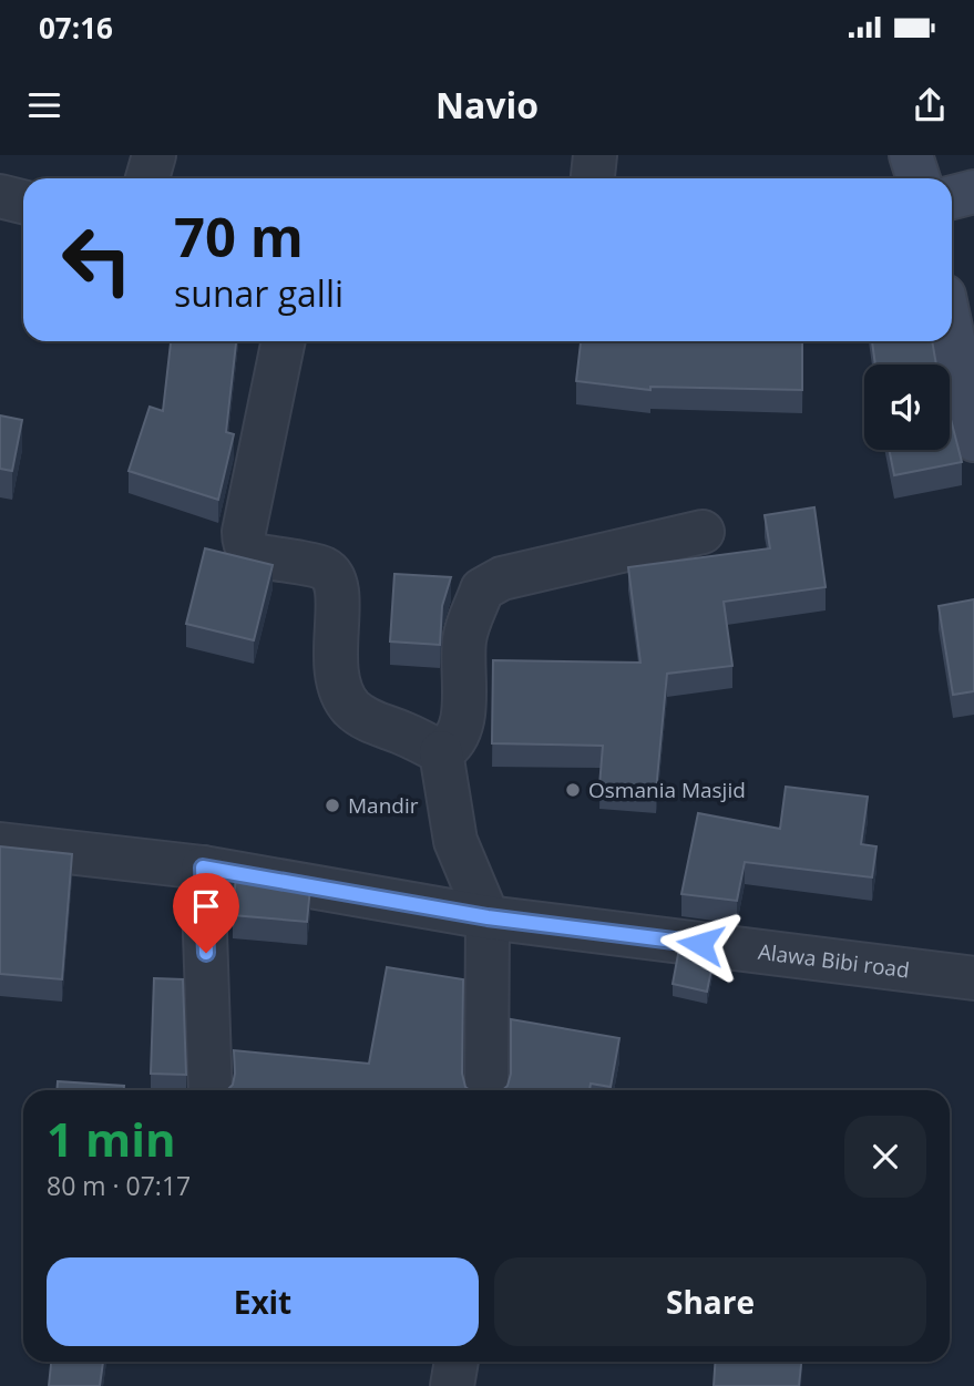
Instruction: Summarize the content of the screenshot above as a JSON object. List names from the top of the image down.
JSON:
{
  "streets": {
    "street": ["Alawa Bibi road"]
  },
  "places": ["Osmania Masjid", "Mandir"],
  "page": {
    "status": "07:16",
    "header": "Navio",
    "turn": ["70 m", "sunar galli"],
    "heading": ["1 min", "80 m · 07:17"],
    "buttons": ["Exit", "Share"]
  }
}
